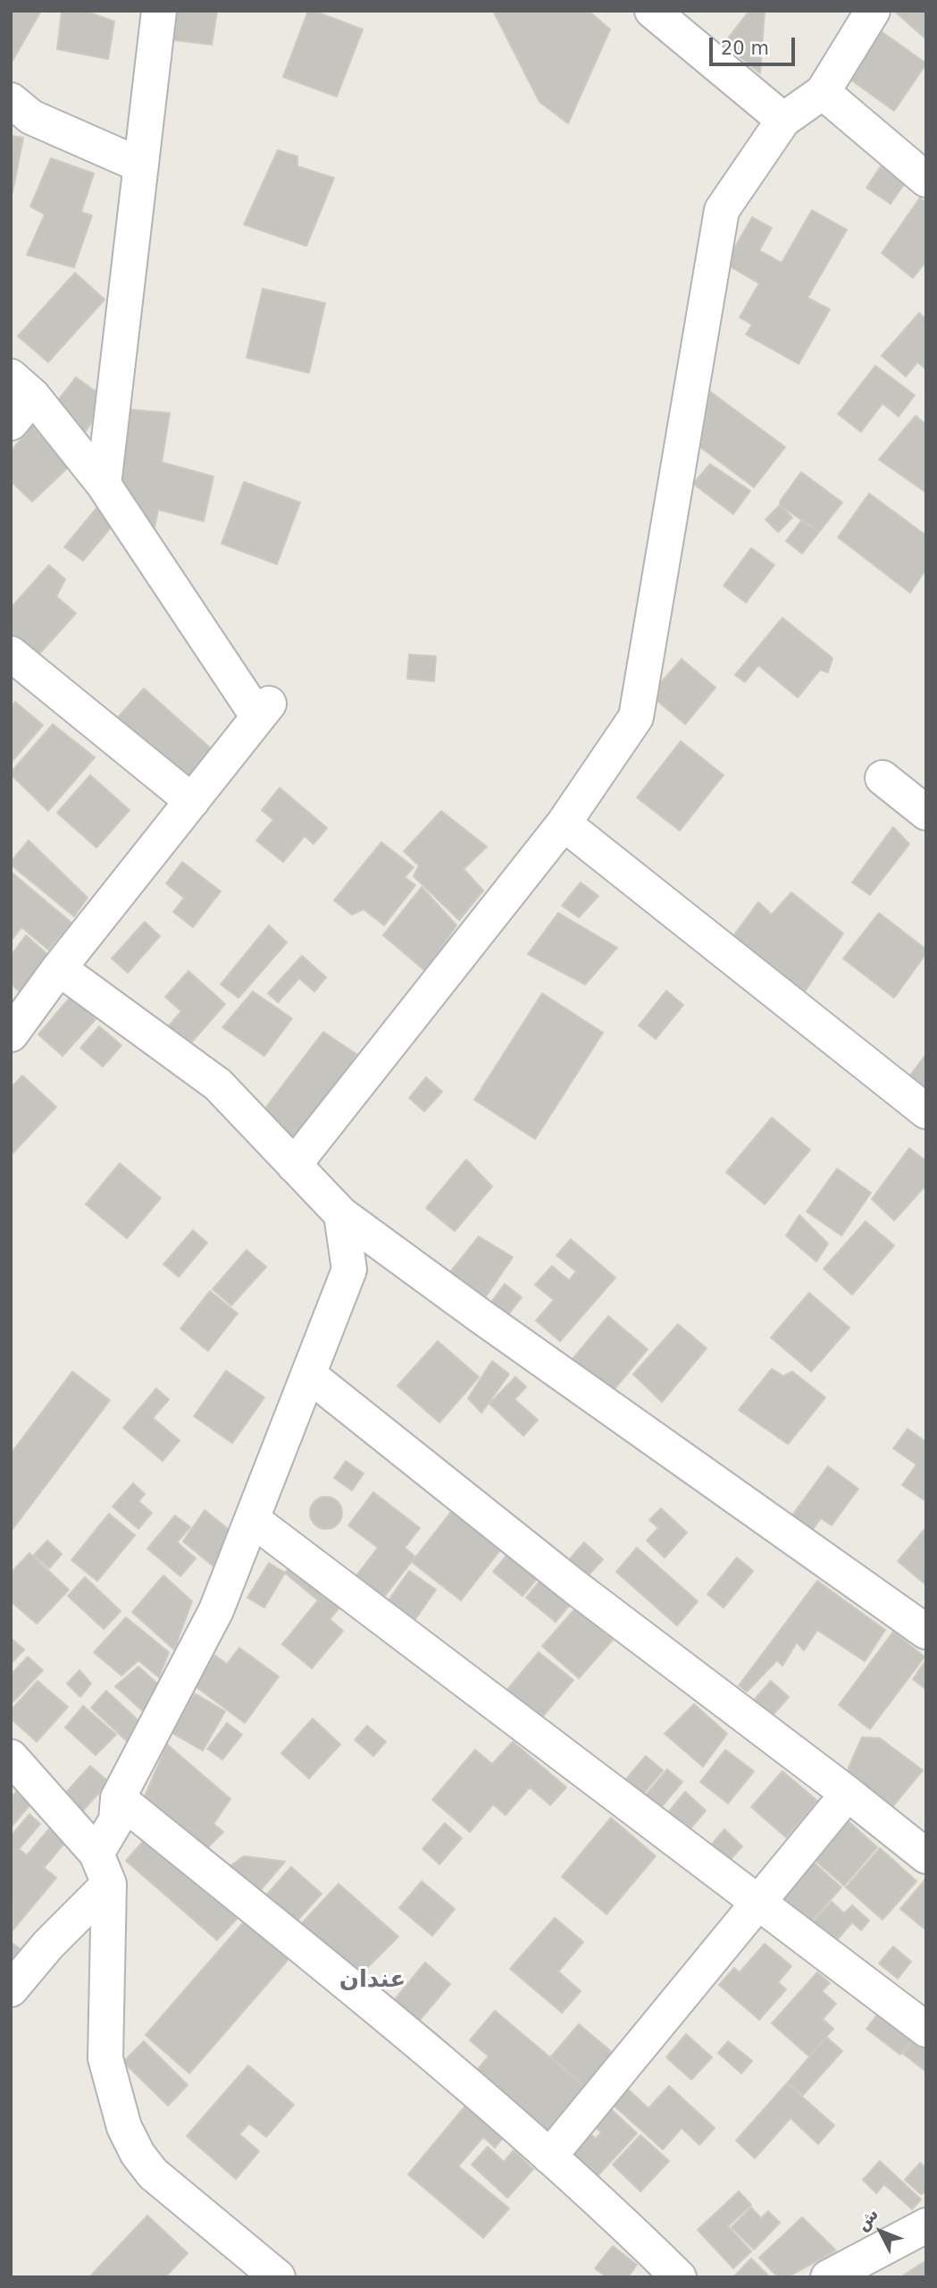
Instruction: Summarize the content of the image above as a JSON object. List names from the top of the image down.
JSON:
{
  "districts": ["عندان"],
  "scale_bar": "20 m",
  "north": "top left"
}
